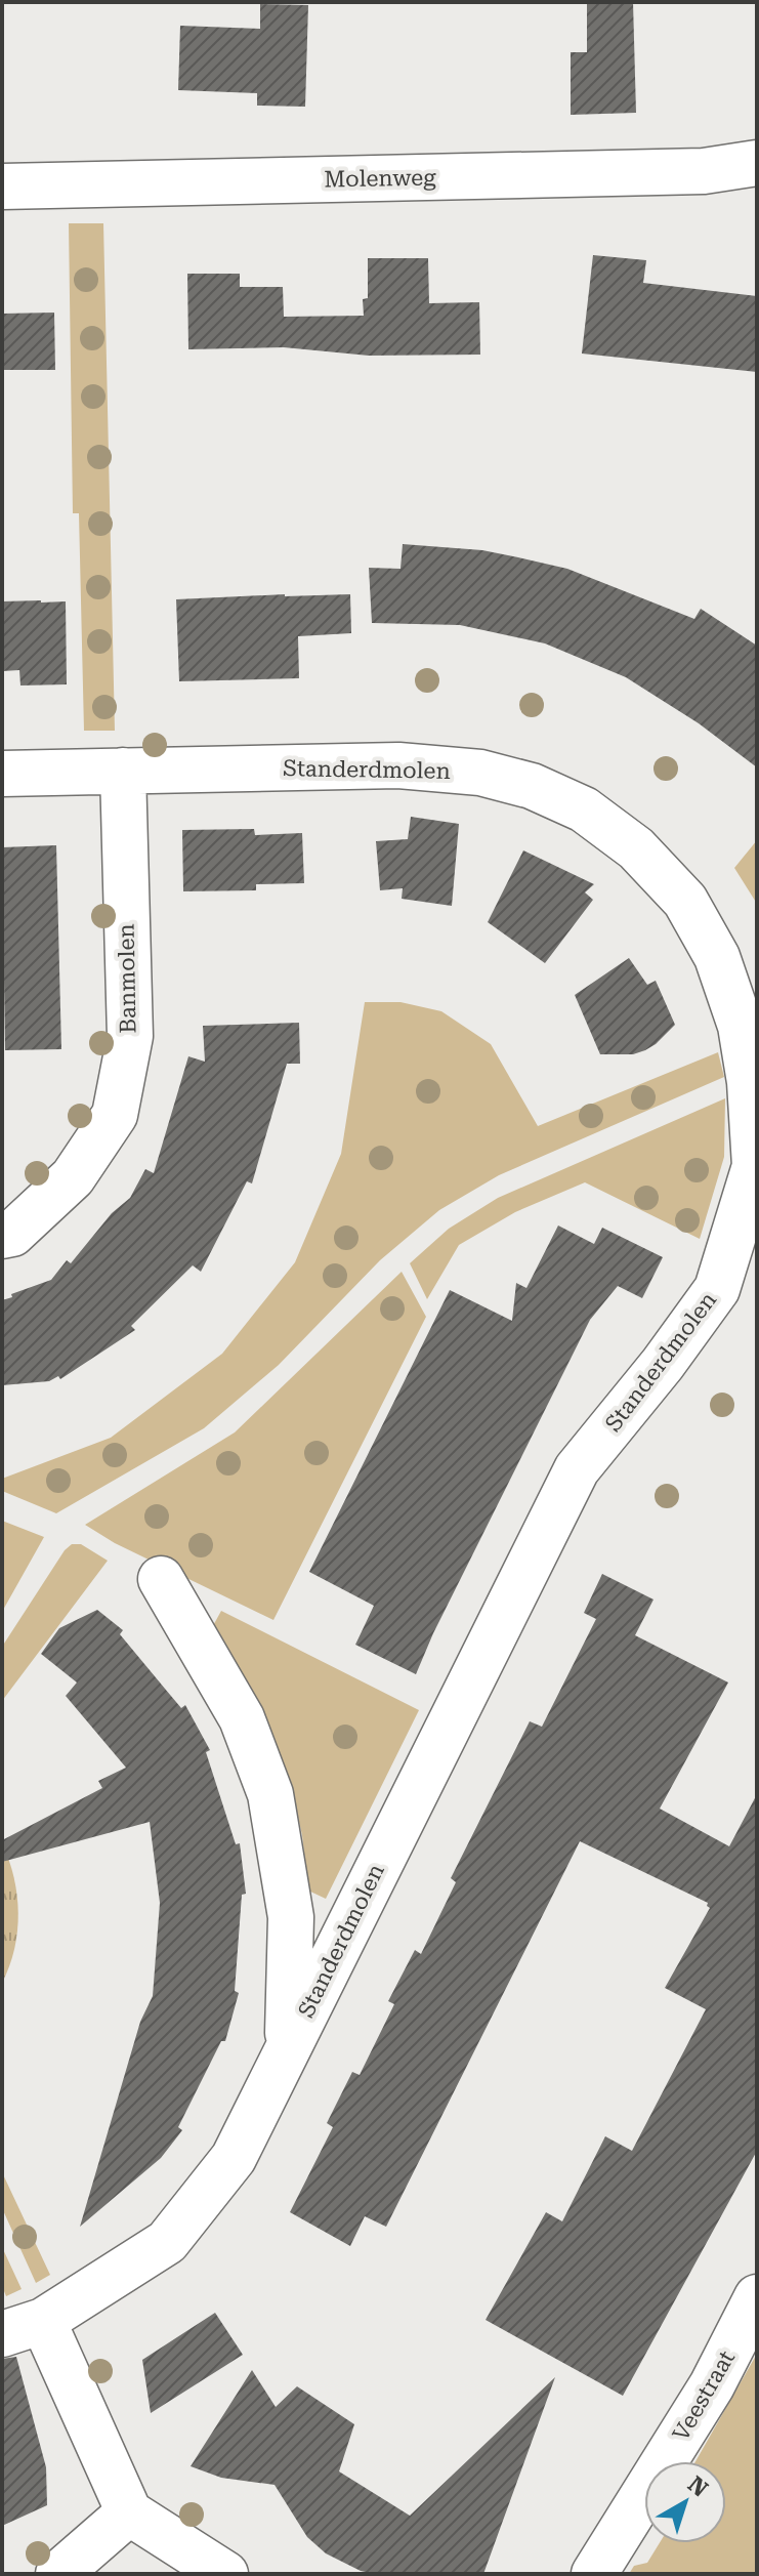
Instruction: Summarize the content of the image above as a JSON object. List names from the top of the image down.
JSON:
{
  "streets": {
    "street": [
      "Molenweg",
      "Standerdmolen",
      "Banmolen",
      "Veestraat"
    ]
  },
  "crossings": [
    ["Standerdmolen", "Banmolen"]
  ],
  "north": "top right"
}
